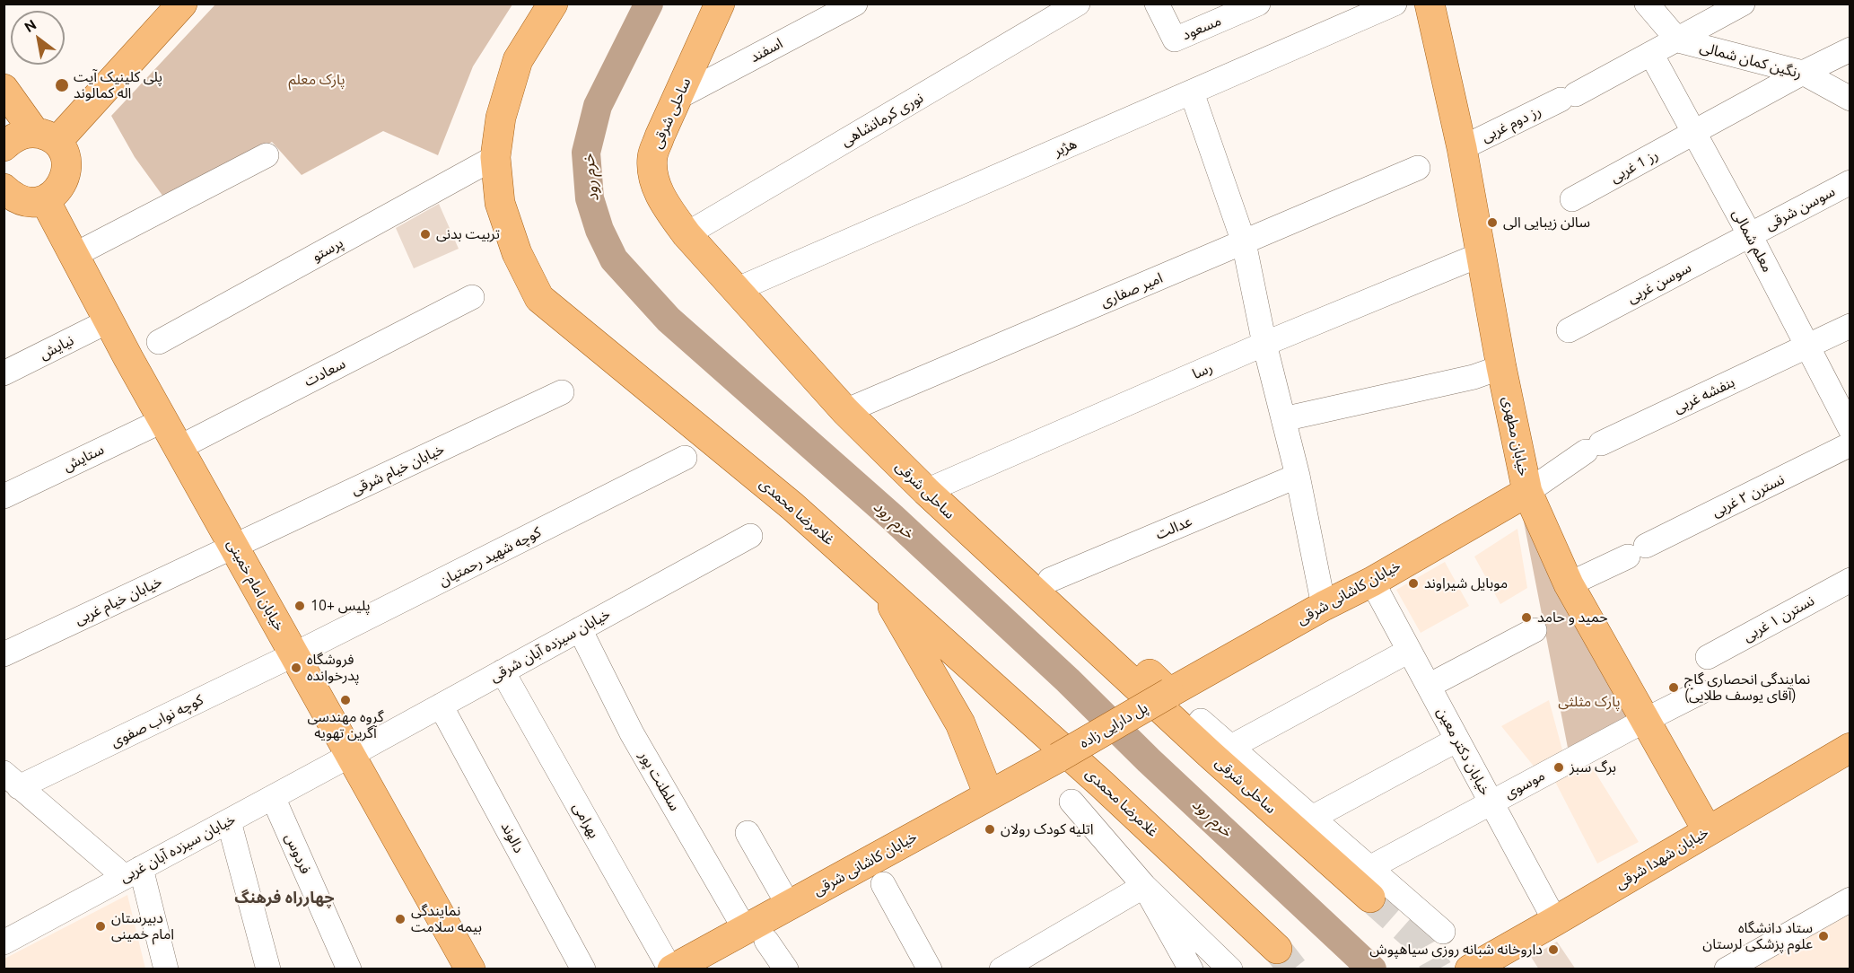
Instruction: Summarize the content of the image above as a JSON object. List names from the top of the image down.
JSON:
{
  "streets": {
    "main road": [
      "ساحلی شرقی",
      "خیابان مطهری",
      "غلامرضا محمدی",
      "خیابان امام خمینی",
      "خیابان کاشانی شرقی",
      "پل دارایی زاده",
      "خیابان شهدا شرقی"
    ],
    "street": [
      "مسعود",
      "اسفند",
      "رنگین کمان شمالی",
      "نوری کرمانشاهی",
      "رز دوم غربی",
      "هژبر",
      "رز 1 غربی",
      "سوسن شرقی",
      "معلم شمالی",
      "پرستو",
      "سوسن غربی",
      "امیر صفاری",
      "نیایش",
      "رسا",
      "سعادت",
      "بنفشه غربی",
      "ستایش",
      "خیابان خیام شرقی",
      "نسترن ۲ غربی",
      "عدالت",
      "کوچه شهید رحمتیان",
      "خیابان خیام غربی",
      "نسترن ۱ غربی",
      "خیابان سیزده آبان شرقی",
      "کوچه نواب صفوی",
      "خیابان دکتر معین",
      "سلطنت پور",
      "موسوی",
      "بهرامی",
      "دالوند",
      "خیابان سیزده آبان غربی",
      "فردوس"
    ]
  },
  "crossings": [
    ["اسفند", "ساحلی شرقی"],
    ["رنگین کمان شمالی", "رز دوم غربی"],
    ["رنگین کمان شمالی", "رز 1 غربی"],
    ["ساحلی شرقی", "نوری کرمانشاهی"],
    ["ساحلی شرقی", "هژبر"],
    ["ساحلی شرقی", "امیر صفاری"],
    ["ساحلی شرقی", "رسا"],
    ["رز دوم غربی", "معلم شمالی"],
    ["رز دوم غربی", "خیابان مطهری"],
    ["رز 1 غربی", "معلم شمالی"],
    ["سوسن شرقی", "معلم شمالی"],
    ["سوسن شرقی", "سوسن غربی"],
    ["معلم شمالی", "سوسن غربی"],
    ["معلم شمالی", "بنفشه غربی"],
    ["پرستو", "غلامرضا محمدی"],
    ["نیایش", "خیابان امام خمینی"],
    ["رسا", "خیابان مطهری"],
    ["سعادت", "خیابان امام خمینی"],
    ["بنفشه غربی", "خیابان مطهری"],
    ["بنفشه غربی", "خیابان کاشانی شرقی"],
    ["خیابان مطهری", "نسترن ۲ غربی"],
    ["خیابان مطهری", "خیابان کاشانی شرقی"],
    ["خیابان مطهری", "موسوی"],
    ["خیابان مطهری", "خیابان شهدا شرقی"],
    ["ستایش", "خیابان امام خمینی"],
    ["خیابان خیام شرقی", "خیابان امام خمینی"],
    ["خیابان خیام شرقی", "خیابان خیام غربی"],
    ["کوچه شهید رحمتیان", "خیابان امام خمینی"],
    ["کوچه شهید رحمتیان", "کوچه نواب صفوی"],
    ["خیابان امام خمینی", "خیابان خیام غربی"],
    ["خیابان امام خمینی", "خیابان سیزده آبان شرقی"],
    ["خیابان امام خمینی", "کوچه نواب صفوی"],
    ["خیابان امام خمینی", "خیابان سیزده آبان غربی"],
    ["خیابان کاشانی شرقی", "پل دارایی زاده"],
    ["خیابان کاشانی شرقی", "خیابان دکتر معین"],
    ["خیابان کاشانی شرقی", "سلطنت پور"],
    ["خیابان کاشانی شرقی", "بهرامی"],
    ["خیابان سیزده آبان شرقی", "سلطنت پور"],
    ["خیابان سیزده آبان شرقی", "بهرامی"],
    ["خیابان سیزده آبان شرقی", "دالوند"],
    ["خیابان سیزده آبان شرقی", "خیابان سیزده آبان غربی"],
    ["خیابان دکتر معین", "موسوی"],
    ["خیابان دکتر معین", "خیابان شهدا شرقی"],
    ["خیابان سیزده آبان غربی", "فردوس"]
  ],
  "districts": ["چهارراه فرهنگ"],
  "water": ["خرم رود"],
  "parks": ["پارک معلم", "پارک مثلثی"],
  "places": [
    "پلی کلینیک آیت اله کمالوند",
    "سالن زیبایی الی",
    "تربیت بدنی",
    "موبایل شیراوند",
    "پلیس +10",
    "حمید و حامد",
    "فروشگاه پدرخوانده",
    "نمایندگی انحصاری گاج (آقای یوسف طلایی)",
    "گروه مهندسی آگرین تهویه",
    "برگ سبز",
    "اتلیه کودک رولان",
    "نمایندگی بیمه سلامت",
    "دبیرستان امام خمینی",
    "ستاد دانشگاه علوم پزشکی لرستان",
    "داروخانه شبانه روزی سیاهپوش"
  ],
  "north": "top left"
}
